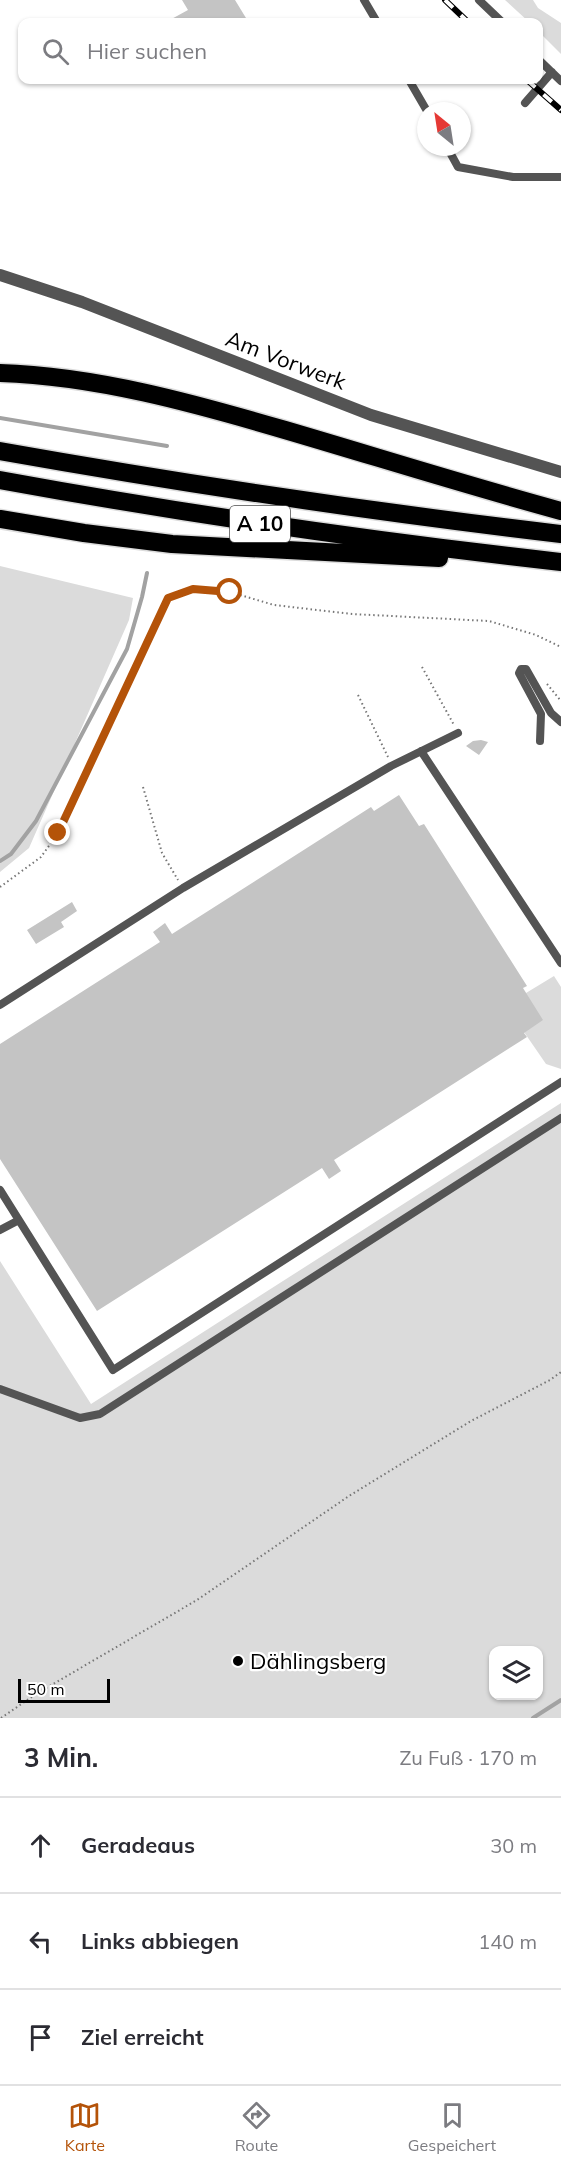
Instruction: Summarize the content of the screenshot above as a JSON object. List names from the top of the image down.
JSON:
{
  "streets": {
    "highway": ["A 10"],
    "street": ["Am Vorwerk"]
  },
  "places": ["Dählingsberg"],
  "scale_bar": "50 m",
  "north": "top left",
  "page": {
    "search": "Hier suchen",
    "scale": "50 m",
    "heading": ["3 Min.", "Zu Fuß · 170 m"],
    "list": [
      ["Geradeaus", "30 m"],
      ["Links abbiegen", "140 m"],
      "Ziel erreicht"
    ],
    "nav": ["Karte", "Route", "Gespeichert"]
  }
}
